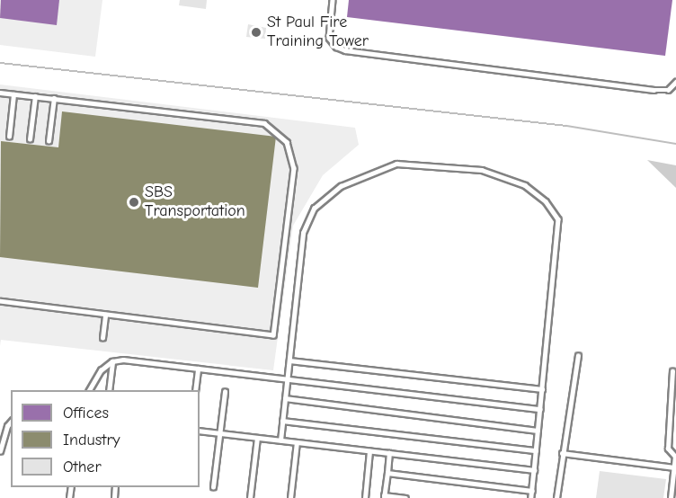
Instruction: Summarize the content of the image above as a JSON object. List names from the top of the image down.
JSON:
{
  "places": ["St Paul Fire Training Tower", "SBS Transportation"],
  "legend": ["Offices", "Industry", "Other"]
}
